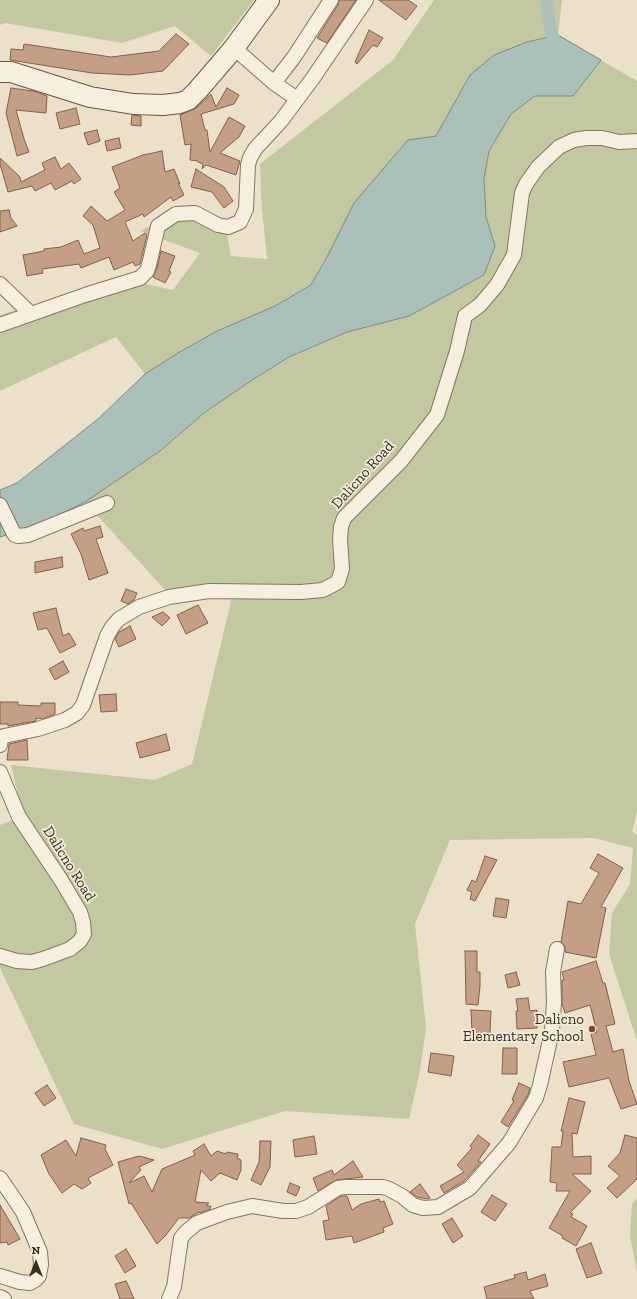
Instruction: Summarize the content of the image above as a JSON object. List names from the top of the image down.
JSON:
{
  "streets": {
    "street": ["Dalicno Road"]
  },
  "places": ["Dalicno Elementary School"],
  "north": "top"
}
